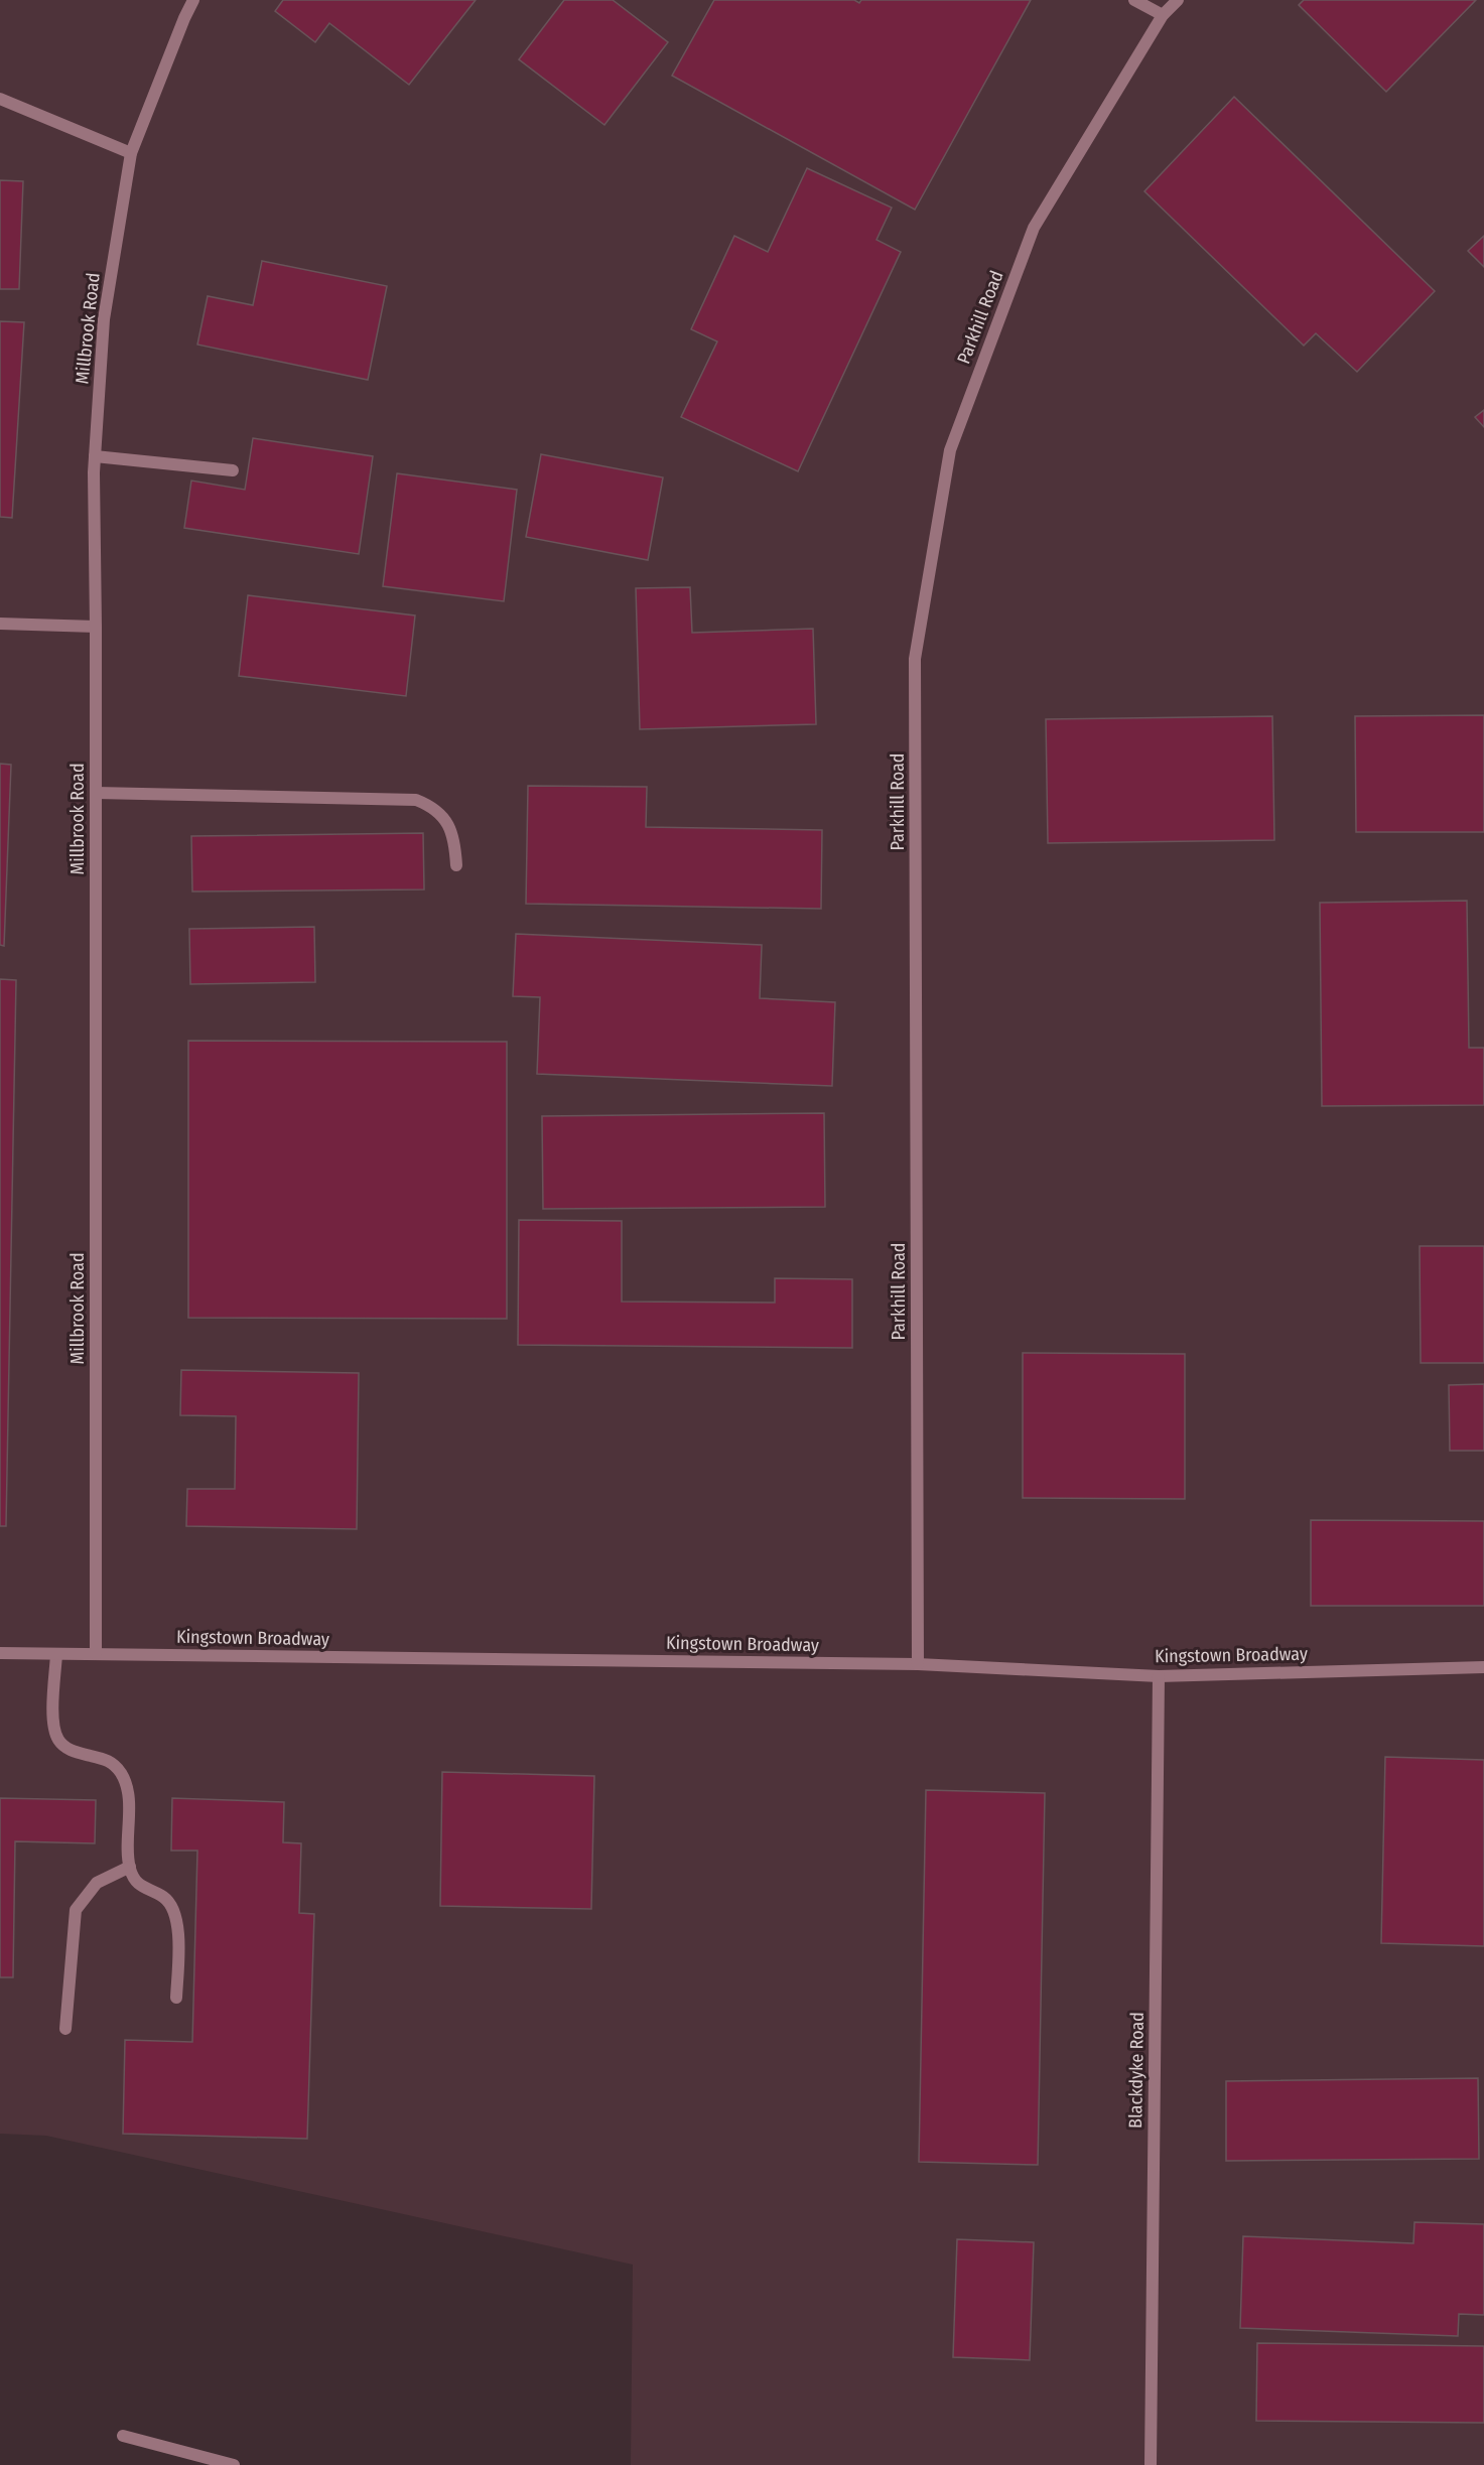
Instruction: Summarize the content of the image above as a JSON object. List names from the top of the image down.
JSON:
{
  "streets": {
    "street": [
      "Parkhill Road",
      "Millbrook Road",
      "Kingstown Broadway",
      "Blackdyke Road"
    ]
  },
  "crossings": [
    ["Parkhill Road", "Kingstown Broadway"],
    ["Millbrook Road", "Kingstown Broadway"],
    ["Kingstown Broadway", "Blackdyke Road"]
  ]
}
